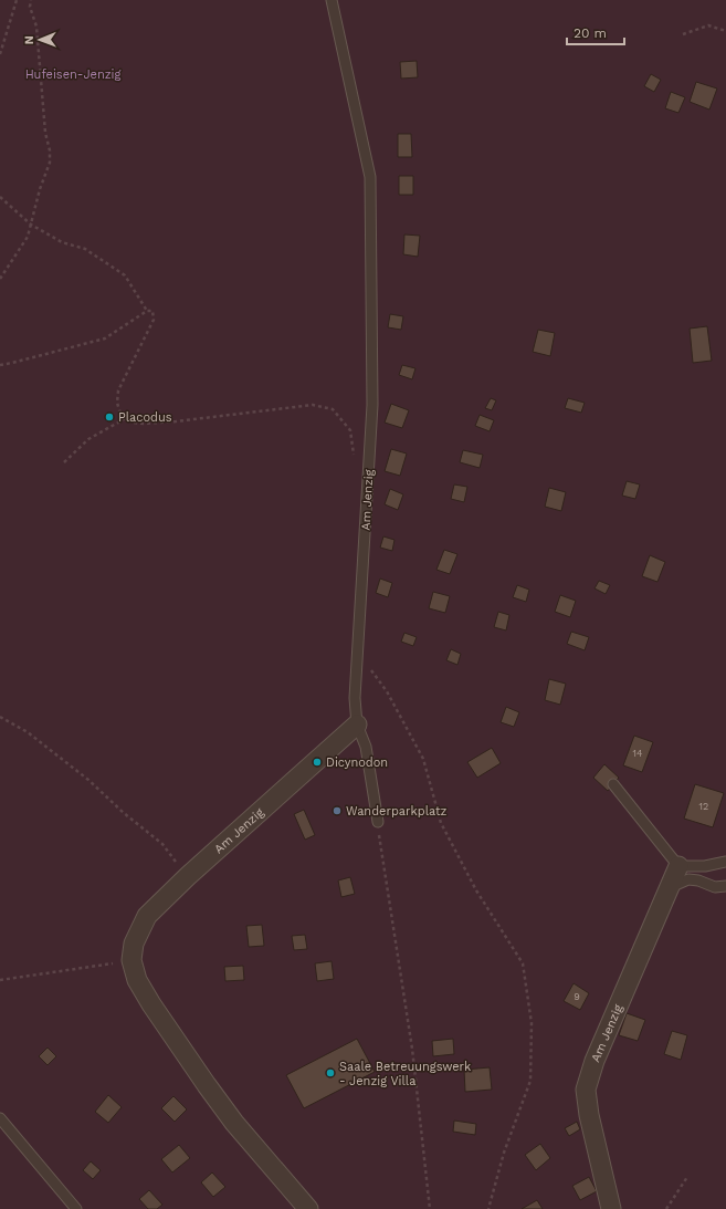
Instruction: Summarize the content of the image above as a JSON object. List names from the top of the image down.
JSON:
{
  "streets": {
    "street": ["Am Jenzig"]
  },
  "parks": ["Hufeisen-Jenzig"],
  "places": [
    "Placodus",
    "Dicynodon",
    "Wanderparkplatz",
    "Saale Betreuungswerk - Jenzig Villa"
  ],
  "house_numbers": ["14", "12", "9"],
  "scale_bar": "20 m",
  "north": "left"
}
